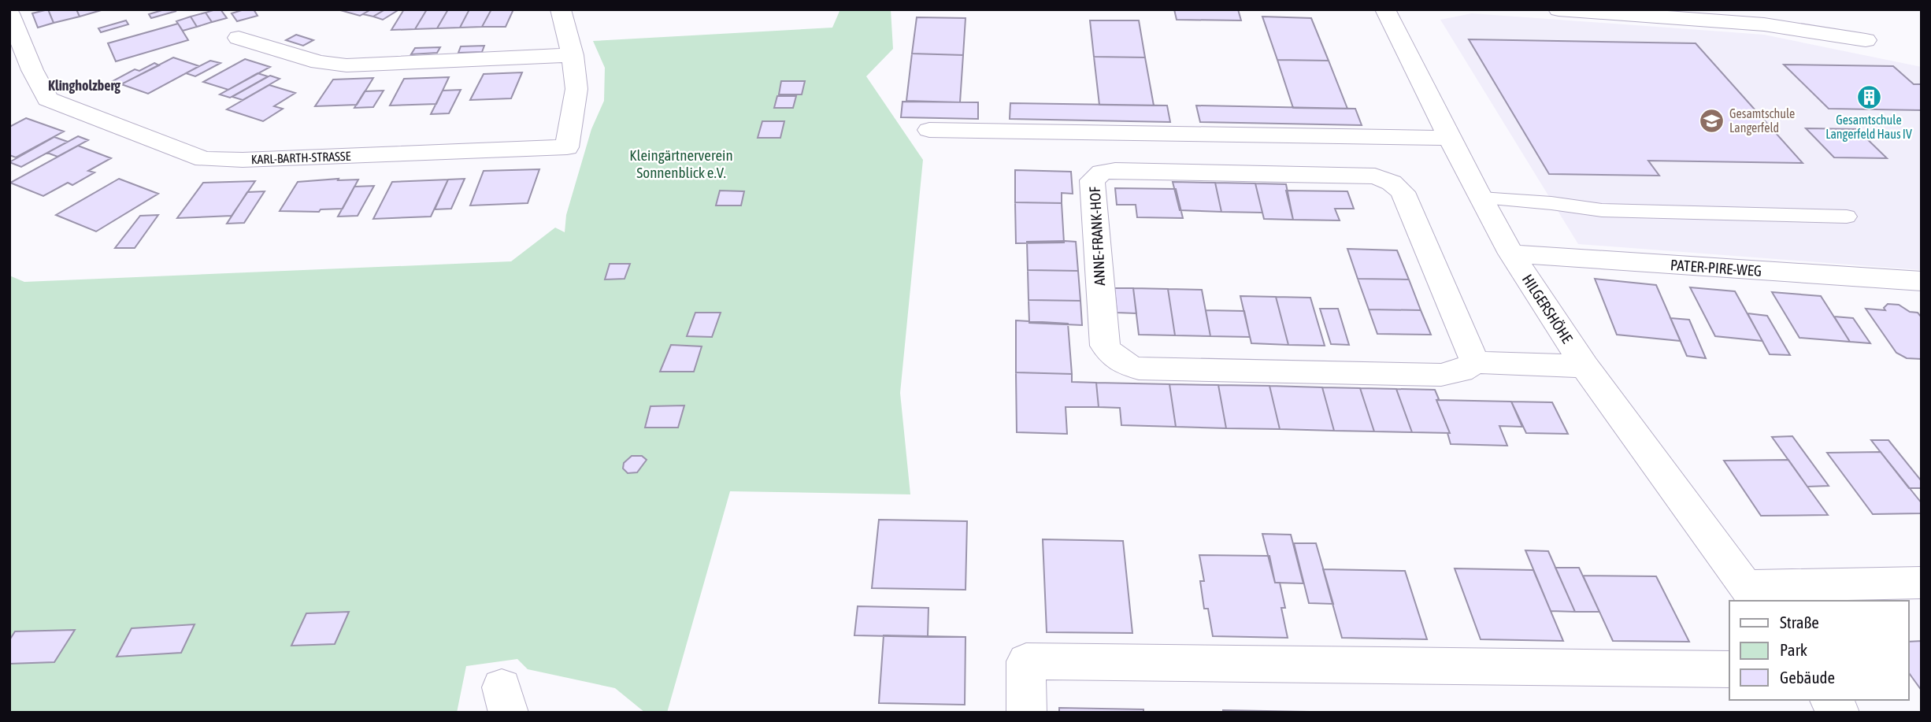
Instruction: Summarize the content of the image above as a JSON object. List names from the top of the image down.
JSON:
{
  "streets": {
    "street": [
      "KARL-BARTH-STRASSE",
      "ANNE-FRANK-HOF",
      "PATER-PIRE-WEG",
      "HILGERSHÖHE"
    ]
  },
  "crossings": [
    ["ANNE-FRANK-HOF", "HILGERSHÖHE"],
    ["PATER-PIRE-WEG", "HILGERSHÖHE"]
  ],
  "districts": ["Klingholzberg"],
  "parks": ["Kleingärtnerverein Sonnenblick e.V."],
  "places": {
    "building": ["Gesamtschule Langerfeld Haus IV"],
    "school or university": ["Gesamtschule Langerfeld"]
  },
  "legend": ["Straße", "Park", "Gebäude"]
}
